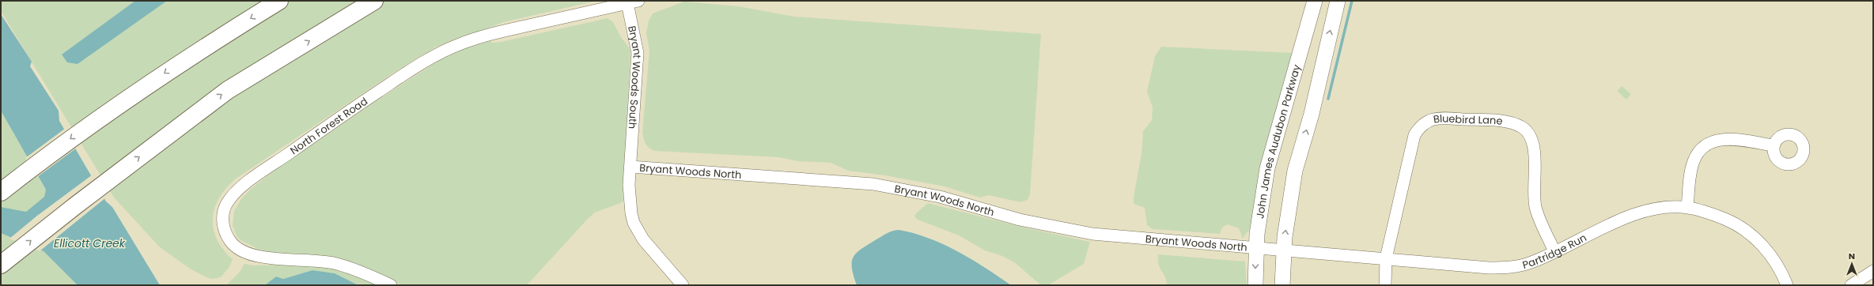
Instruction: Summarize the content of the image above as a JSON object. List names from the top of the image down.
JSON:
{
  "streets": {
    "main road": ["John James Audubon Parkway"],
    "street": [
      "Bryant Woods South",
      "Bluebird Lane",
      "North Forest Road",
      "Bryant Woods North",
      "Partridge Run"
    ]
  },
  "crossings": [
    ["Bryant Woods South", "North Forest Road"],
    ["Bryant Woods South", "Bryant Woods North"],
    ["Bluebird Lane", "Partridge Run"],
    ["John James Audubon Parkway", "Bryant Woods North"],
    ["Bryant Woods North", "Partridge Run"]
  ],
  "water": ["Ellicott Creek"],
  "north": "top"
}
